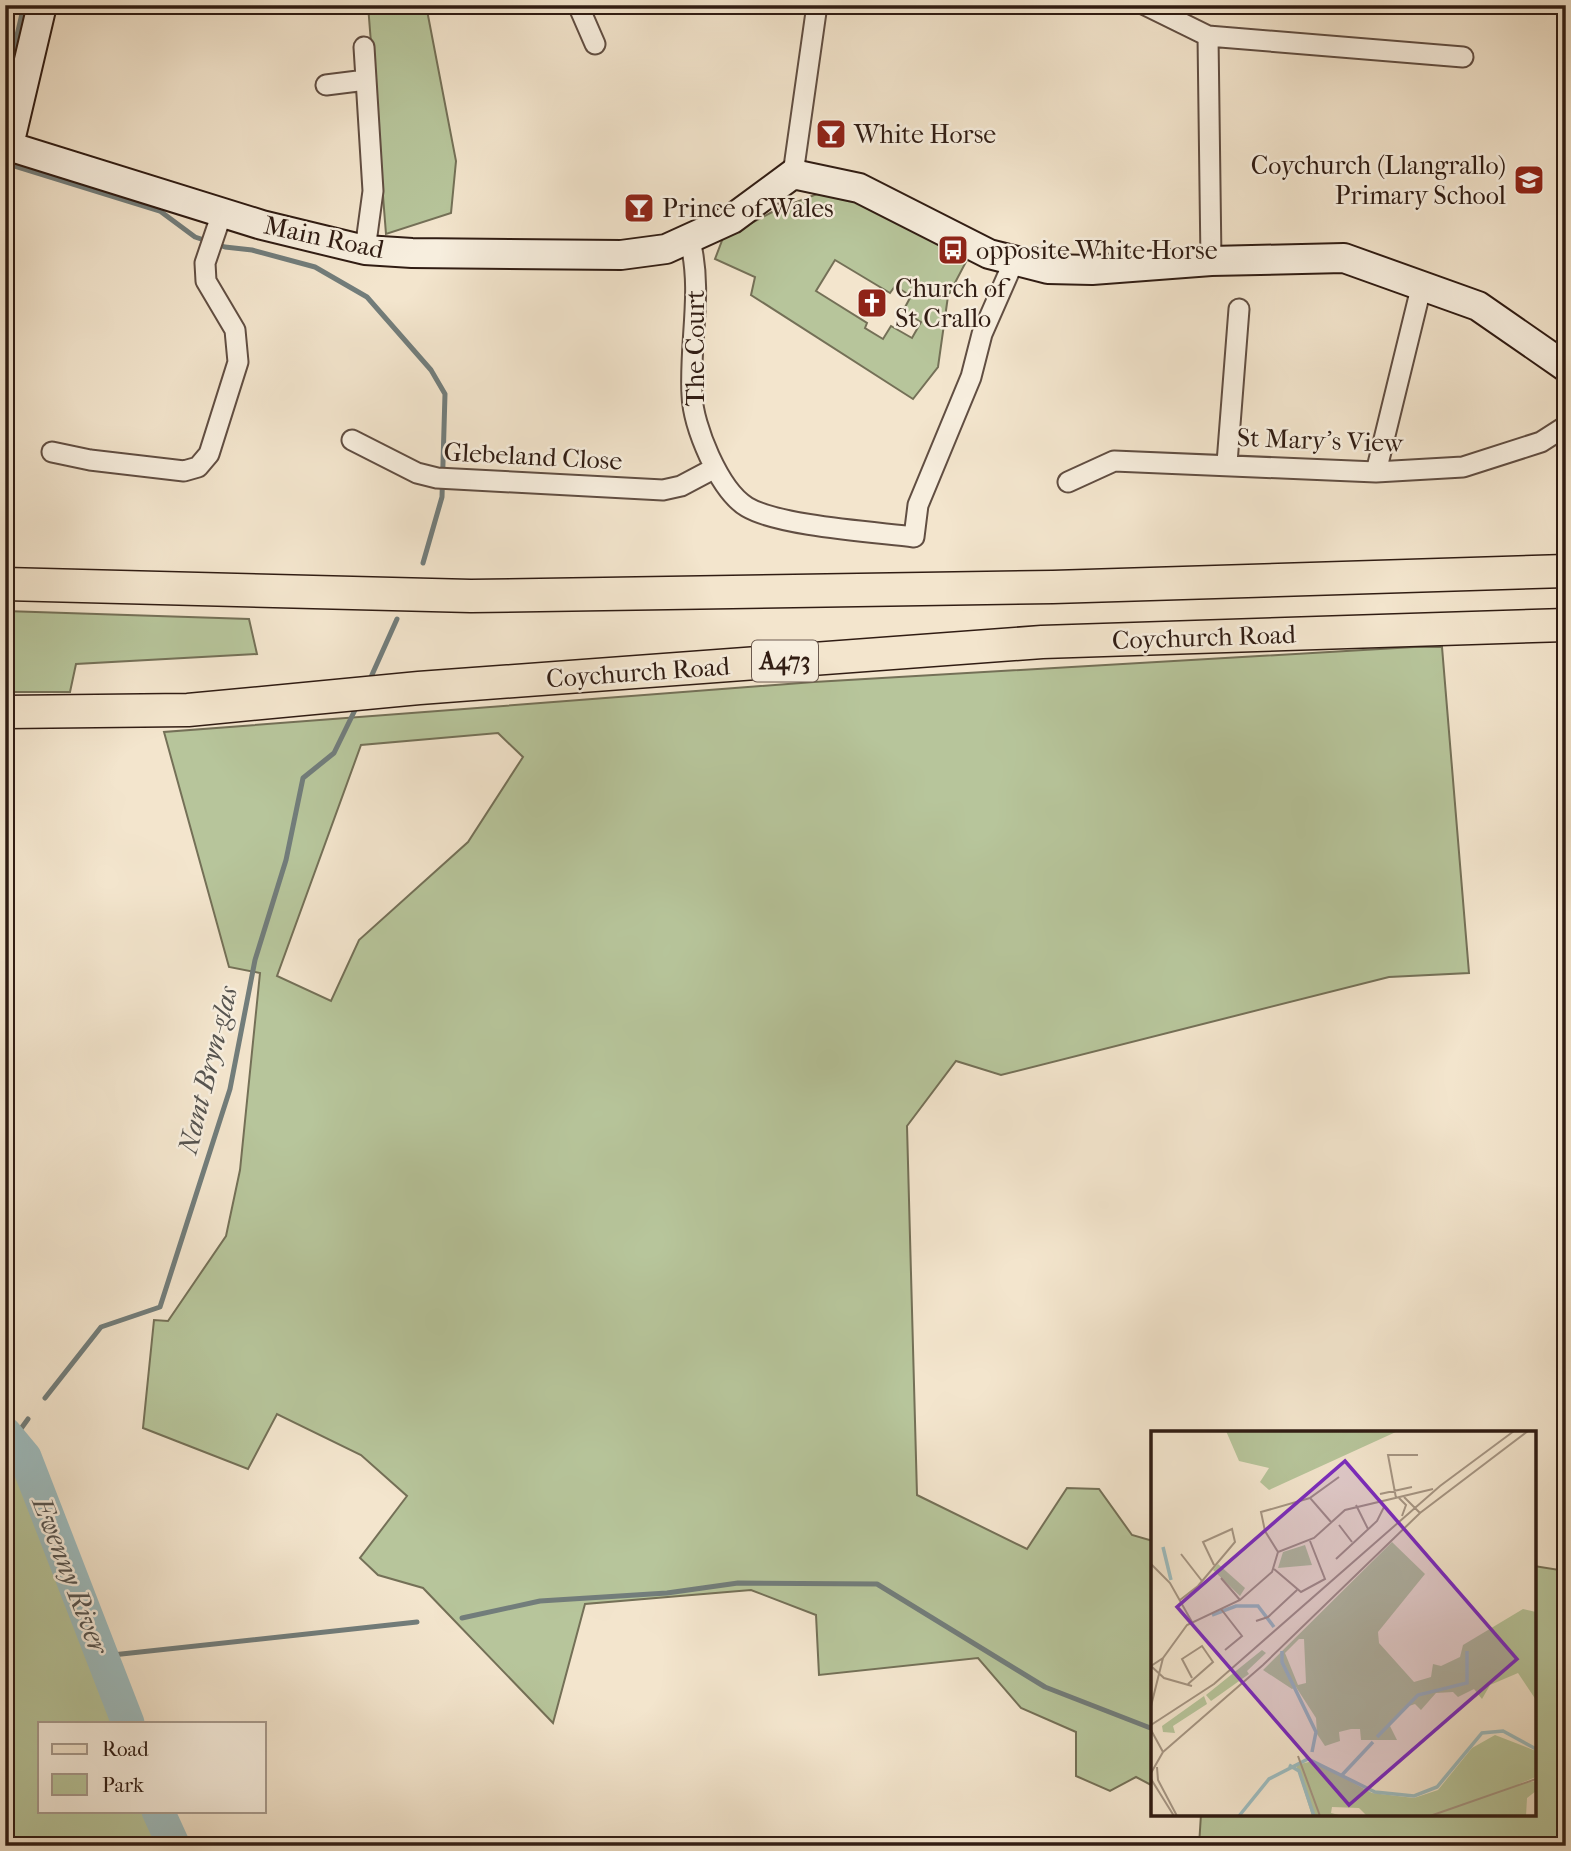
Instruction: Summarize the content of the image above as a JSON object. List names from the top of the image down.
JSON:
{
  "streets": {
    "main road": ["Coychurch Road", "A473"],
    "street": [
      "Main Road",
      "The Court",
      "St Mary's View",
      "Glebeland Close"
    ]
  },
  "crossings": [
    ["Main Road", "The Court"],
    ["The Court", "Glebeland Close"]
  ],
  "water": ["Nant Bryn-glas", "Ewenny River"],
  "places": {
    "bar": ["White Horse", "Prince of Wales"],
    "school or university": ["Coychurch (Llangrallo) Primary School"],
    "bus stop": ["opposite White Horse"],
    "church": ["Church of St Crallo"]
  },
  "legend": ["Road", "Park"]
}
